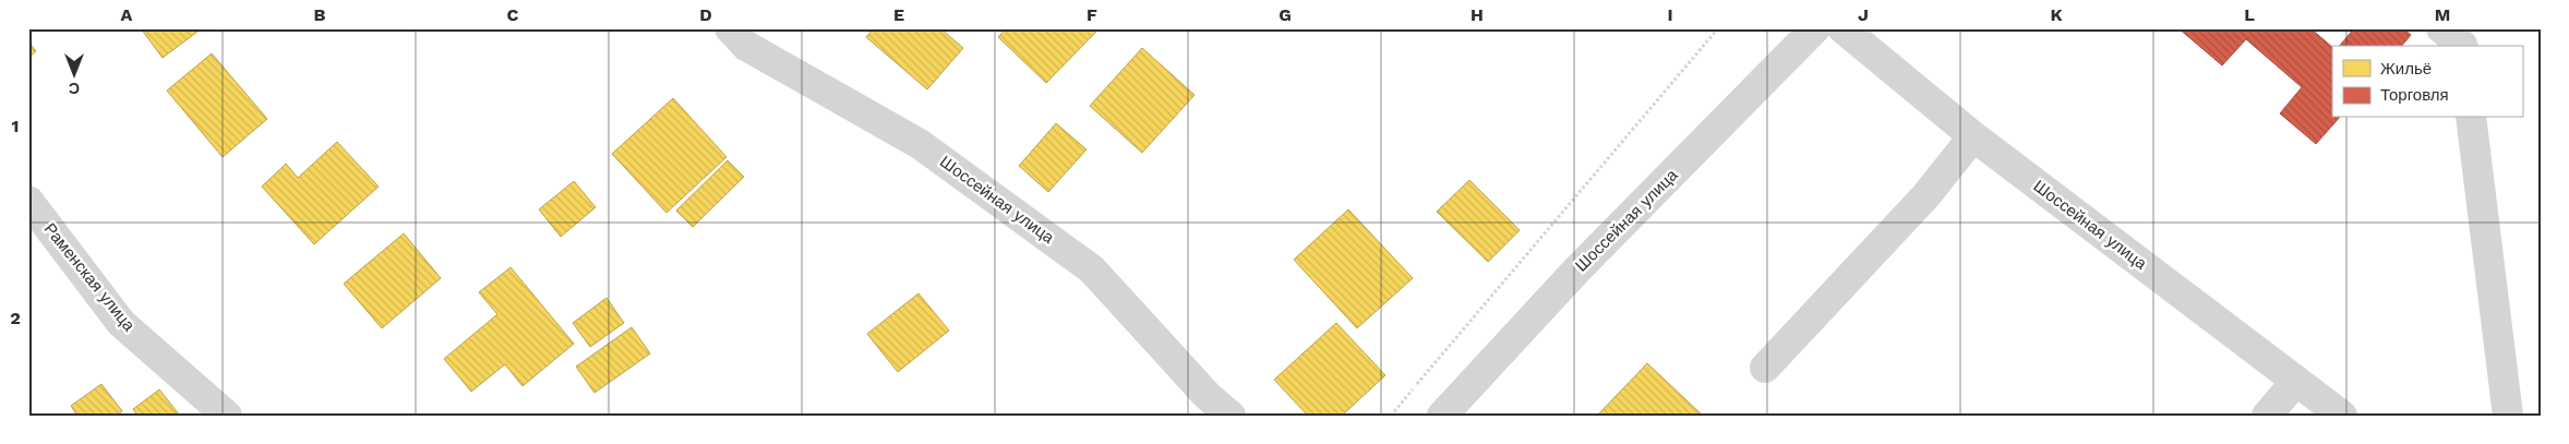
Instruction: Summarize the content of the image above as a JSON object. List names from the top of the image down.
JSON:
{
  "streets": {
    "street": ["Шоссейная улица", "Раменская улица"]
  },
  "legend": ["Жильё", "Торговля"],
  "north": "bottom",
  "grid": {
    "columns": [
      "A",
      "B",
      "C",
      "D",
      "E",
      "F",
      "G",
      "H",
      "I",
      "J",
      "K",
      "L",
      "M"
    ],
    "rows": ["1", "2"]
  }
}
